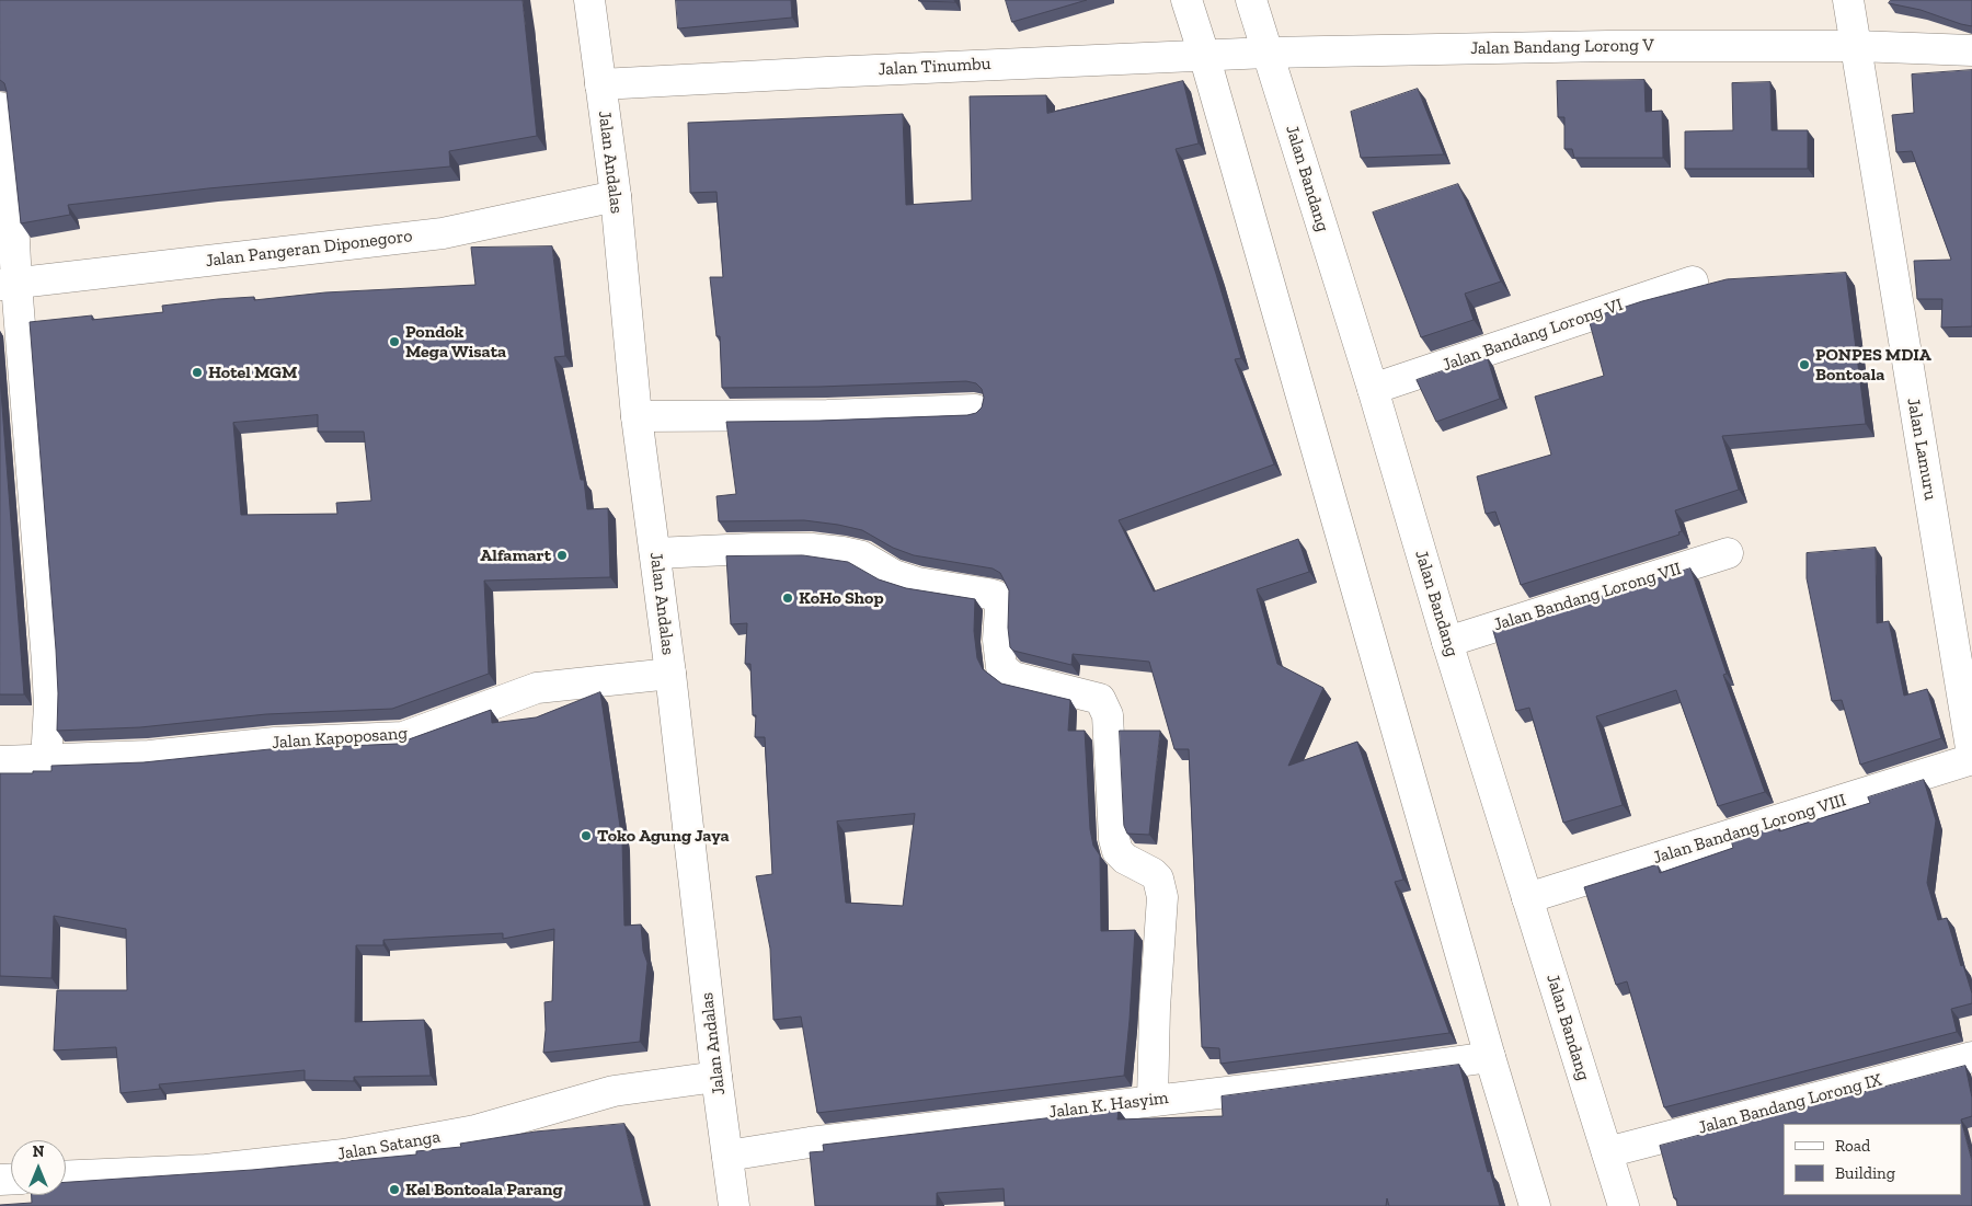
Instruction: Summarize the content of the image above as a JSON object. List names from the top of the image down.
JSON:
{
  "streets": {
    "street": [
      "Jalan Bandang Lorong V",
      "Jalan Tinumbu",
      "Jalan Andalas",
      "Jalan Bandang",
      "Jalan Pangeran Diponegoro",
      "Jalan Bandang Lorong VI",
      "Jalan Lamuru",
      "Jalan Bandang Lorong VII",
      "Jalan Kapoposang",
      "Jalan Bandang Lorong VIII",
      "Jalan Bandang Lorong IX",
      "Jalan K. Hasyim",
      "Jalan Satanga"
    ]
  },
  "crossings": [
    ["Jalan Bandang Lorong V", "Jalan Tinumbu"],
    ["Jalan Bandang Lorong V", "Jalan Bandang"],
    ["Jalan Bandang Lorong V", "Jalan Lamuru"],
    ["Jalan Tinumbu", "Jalan Andalas"],
    ["Jalan Tinumbu", "Jalan Bandang"],
    ["Jalan Andalas", "Jalan Pangeran Diponegoro"],
    ["Jalan Andalas", "Jalan Kapoposang"],
    ["Jalan Andalas", "Jalan K. Hasyim"],
    ["Jalan Andalas", "Jalan Satanga"],
    ["Jalan Bandang", "Jalan Bandang Lorong VI"],
    ["Jalan Bandang", "Jalan Bandang Lorong VII"],
    ["Jalan Bandang", "Jalan Bandang Lorong VIII"],
    ["Jalan Bandang", "Jalan Bandang Lorong IX"]
  ],
  "places": [
    "Pondok Mega Wisata",
    "PONPES MDIA Bontoala",
    "Hotel MGM",
    "Alfamart",
    "KoHo Shop",
    "Toko Agung Jaya",
    "Kel Bontoala Parang"
  ],
  "legend": ["Road", "Building"],
  "north": "top"
}
